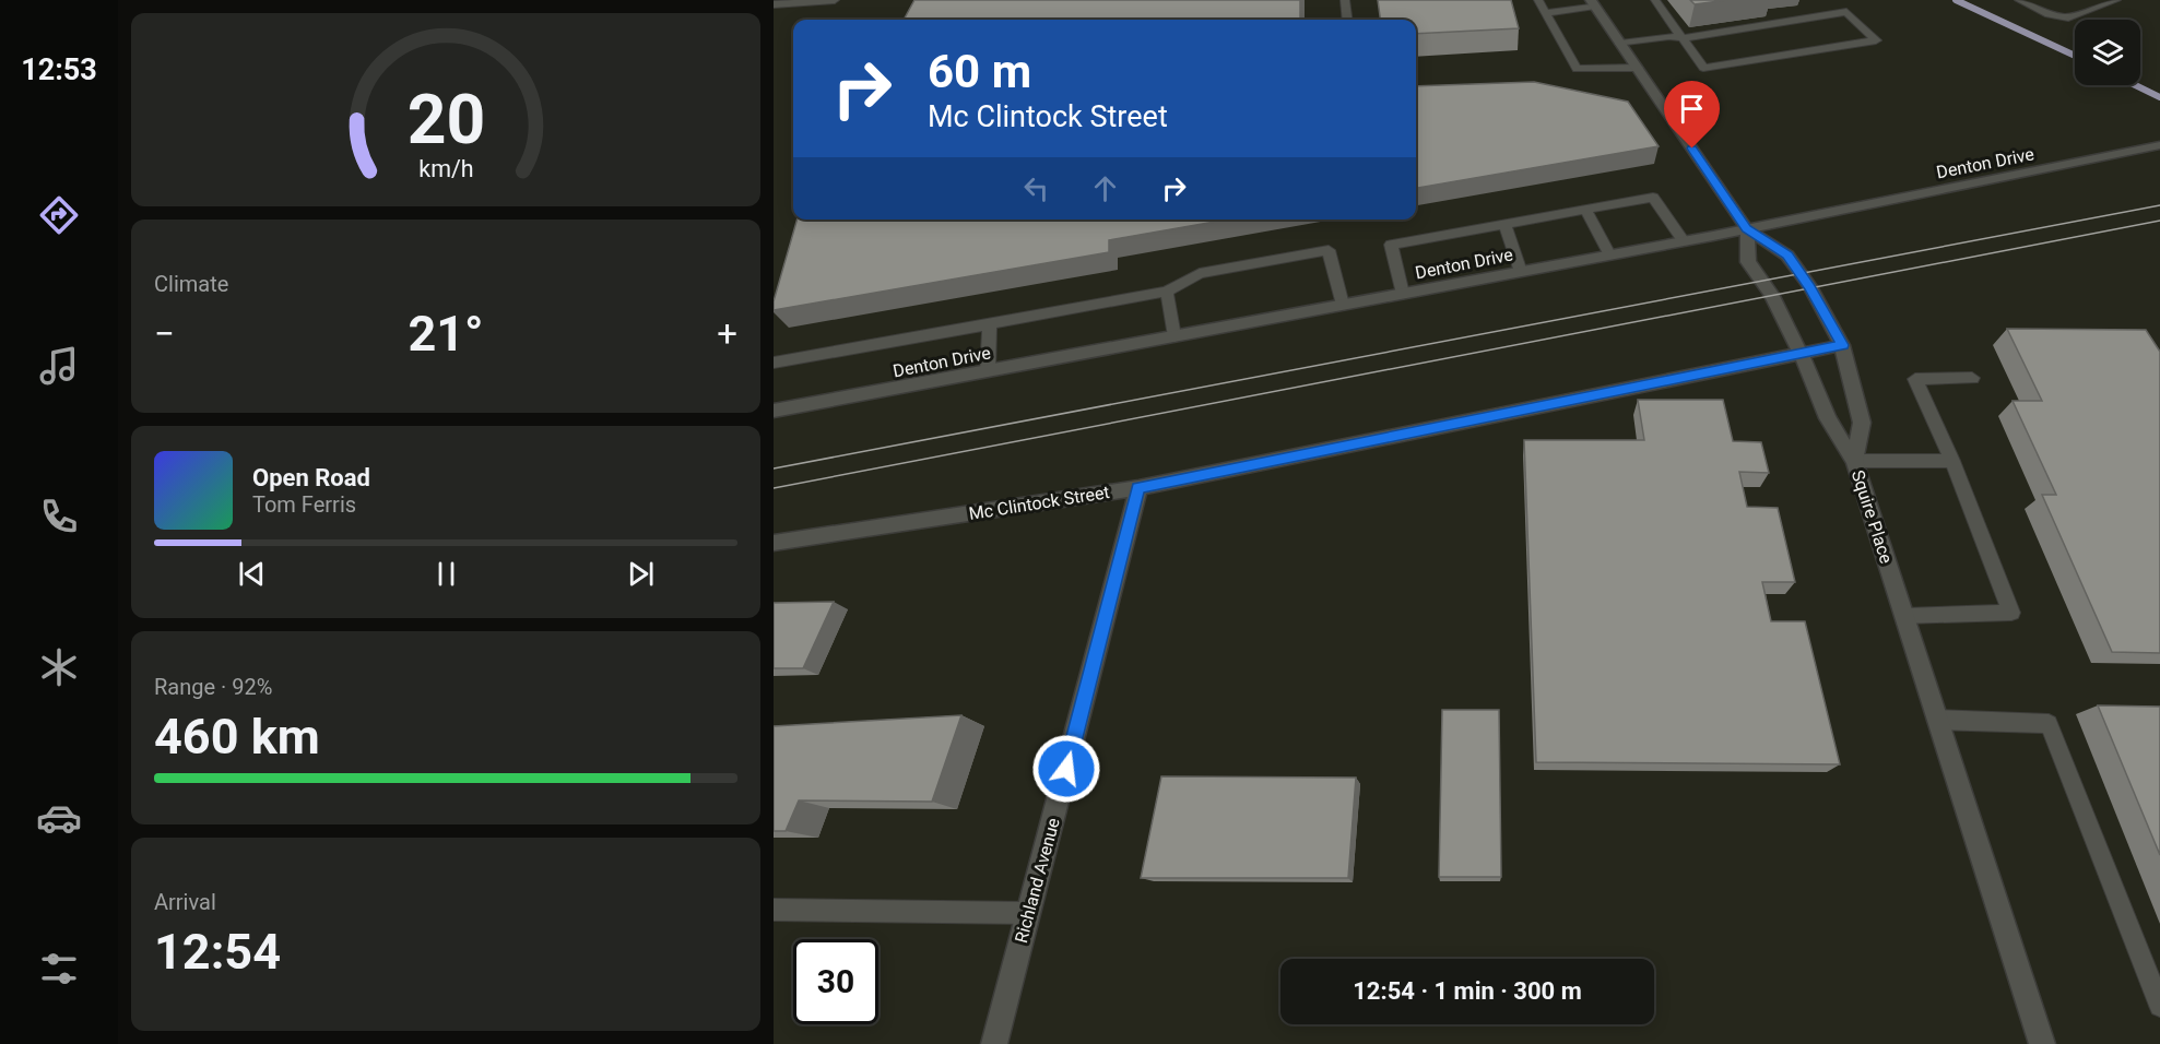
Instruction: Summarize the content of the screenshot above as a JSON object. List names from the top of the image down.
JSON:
{
  "streets": {
    "street": [
      "Denton Drive",
      "Mc Clintock Street",
      "Squire Place",
      "Richland Avenue"
    ]
  },
  "crossings": [
    ["Denton Drive", "Squire Place"],
    ["Mc Clintock Street", "Squire Place"],
    ["Mc Clintock Street", "Richland Avenue"]
  ],
  "page": {
    "tabs": "12:53",
    "turn": ["60 m", "Mc Clintock Street"],
    "tile": [
      "Climate",
      ["Range · 92%", "460 km"],
      ["Arrival", "12:54"]
    ],
    "heat": ["−", "21°", "+"],
    "song": ["Open Road", "Tom Ferris"],
    "limit": "30",
    "trip": "12:54 · 1 min · 300 m",
    "gauge": ["20", "km/h"]
  }
}
